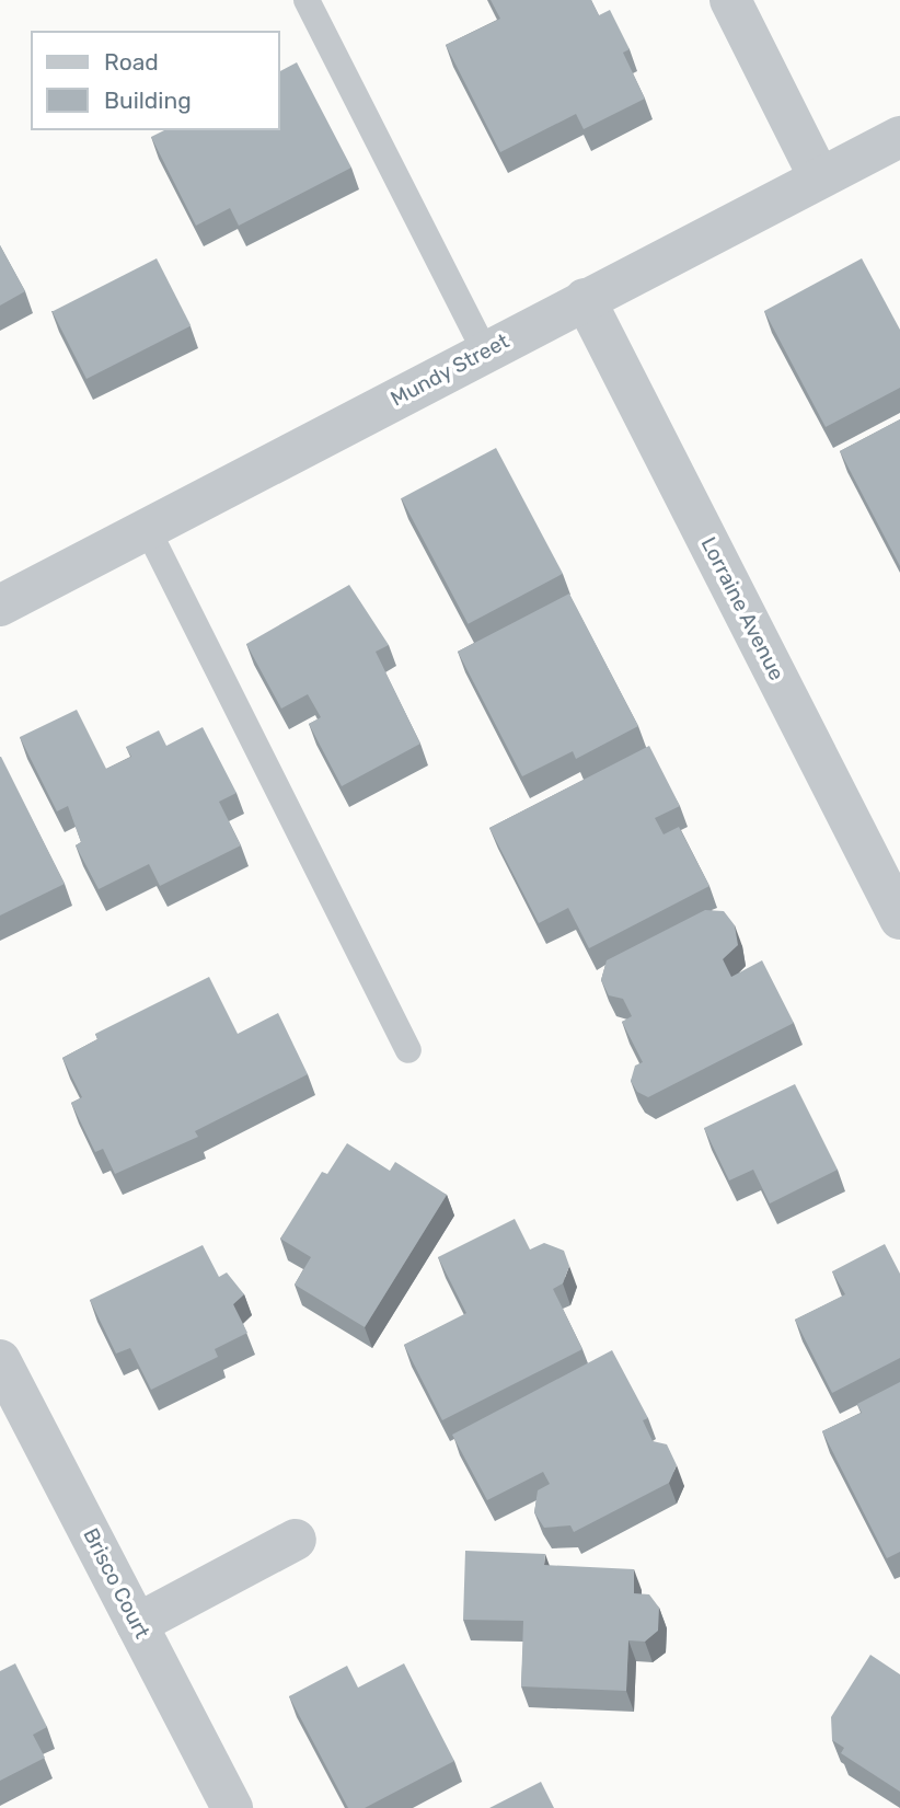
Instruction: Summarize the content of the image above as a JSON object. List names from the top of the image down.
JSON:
{
  "streets": {
    "street": ["Mundy Street", "Lorraine Avenue", "Brisco Court"]
  },
  "crossings": [
    ["Mundy Street", "Lorraine Avenue"]
  ],
  "legend": ["Road", "Building"]
}
